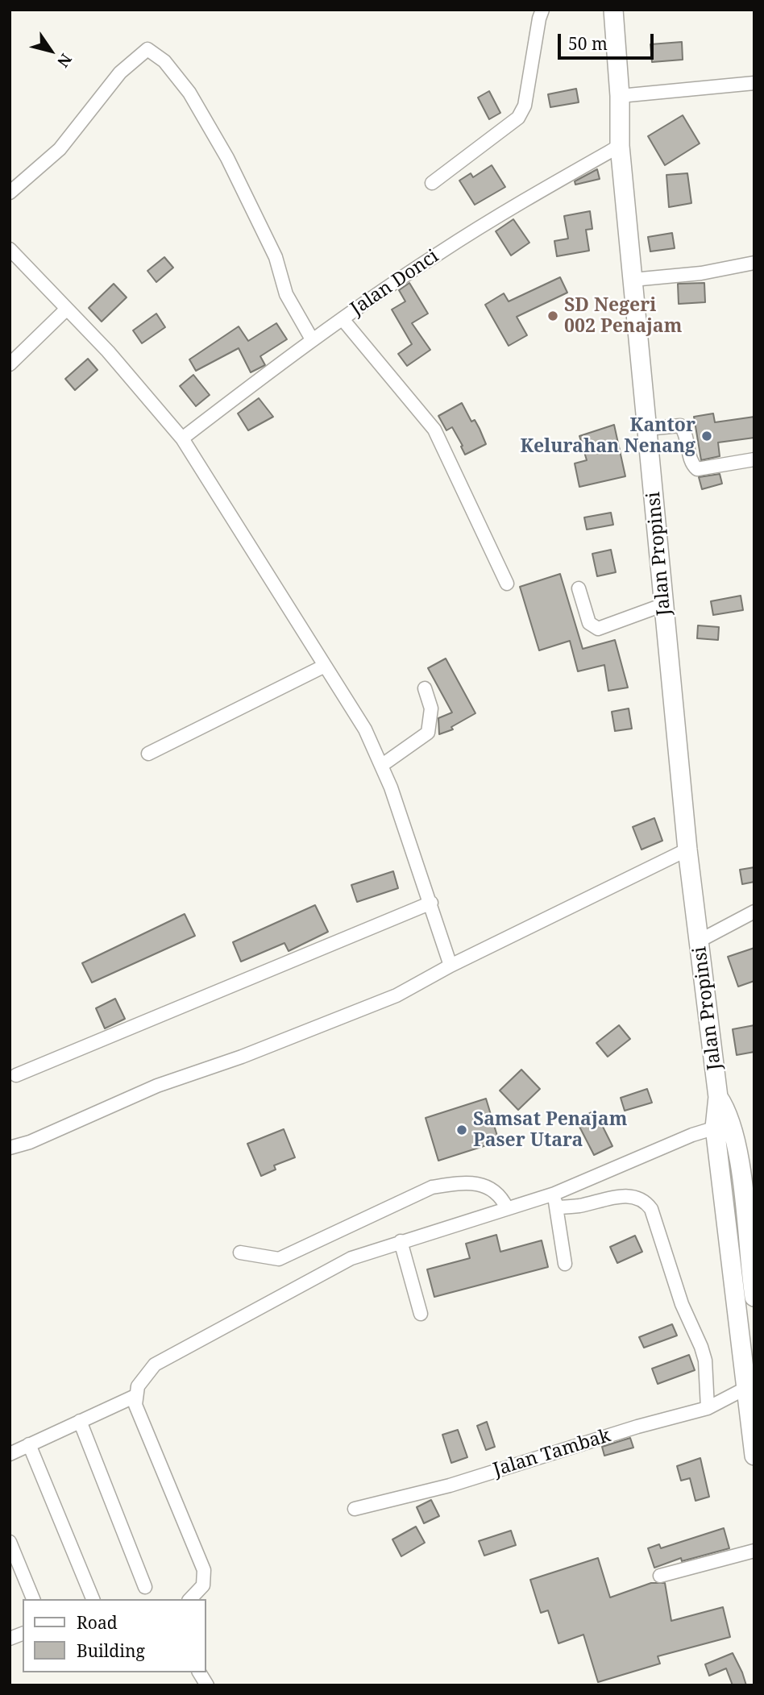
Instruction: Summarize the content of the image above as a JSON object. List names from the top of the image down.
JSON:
{
  "streets": {
    "highway": ["Jalan Propinsi"],
    "street": ["Jalan Donci", "Jalan Tambak"]
  },
  "crossings": [
    ["Jalan Donci", "Jalan Propinsi"],
    ["Jalan Propinsi", "Jalan Tambak"]
  ],
  "places": ["SD Negeri 002 Penajam", "Kantor Kelurahan Nenang", "Samsat Penajam Paser Utara"],
  "legend": ["Road", "Building"],
  "scale_bar": "50 m",
  "north": "bottom right"
}
